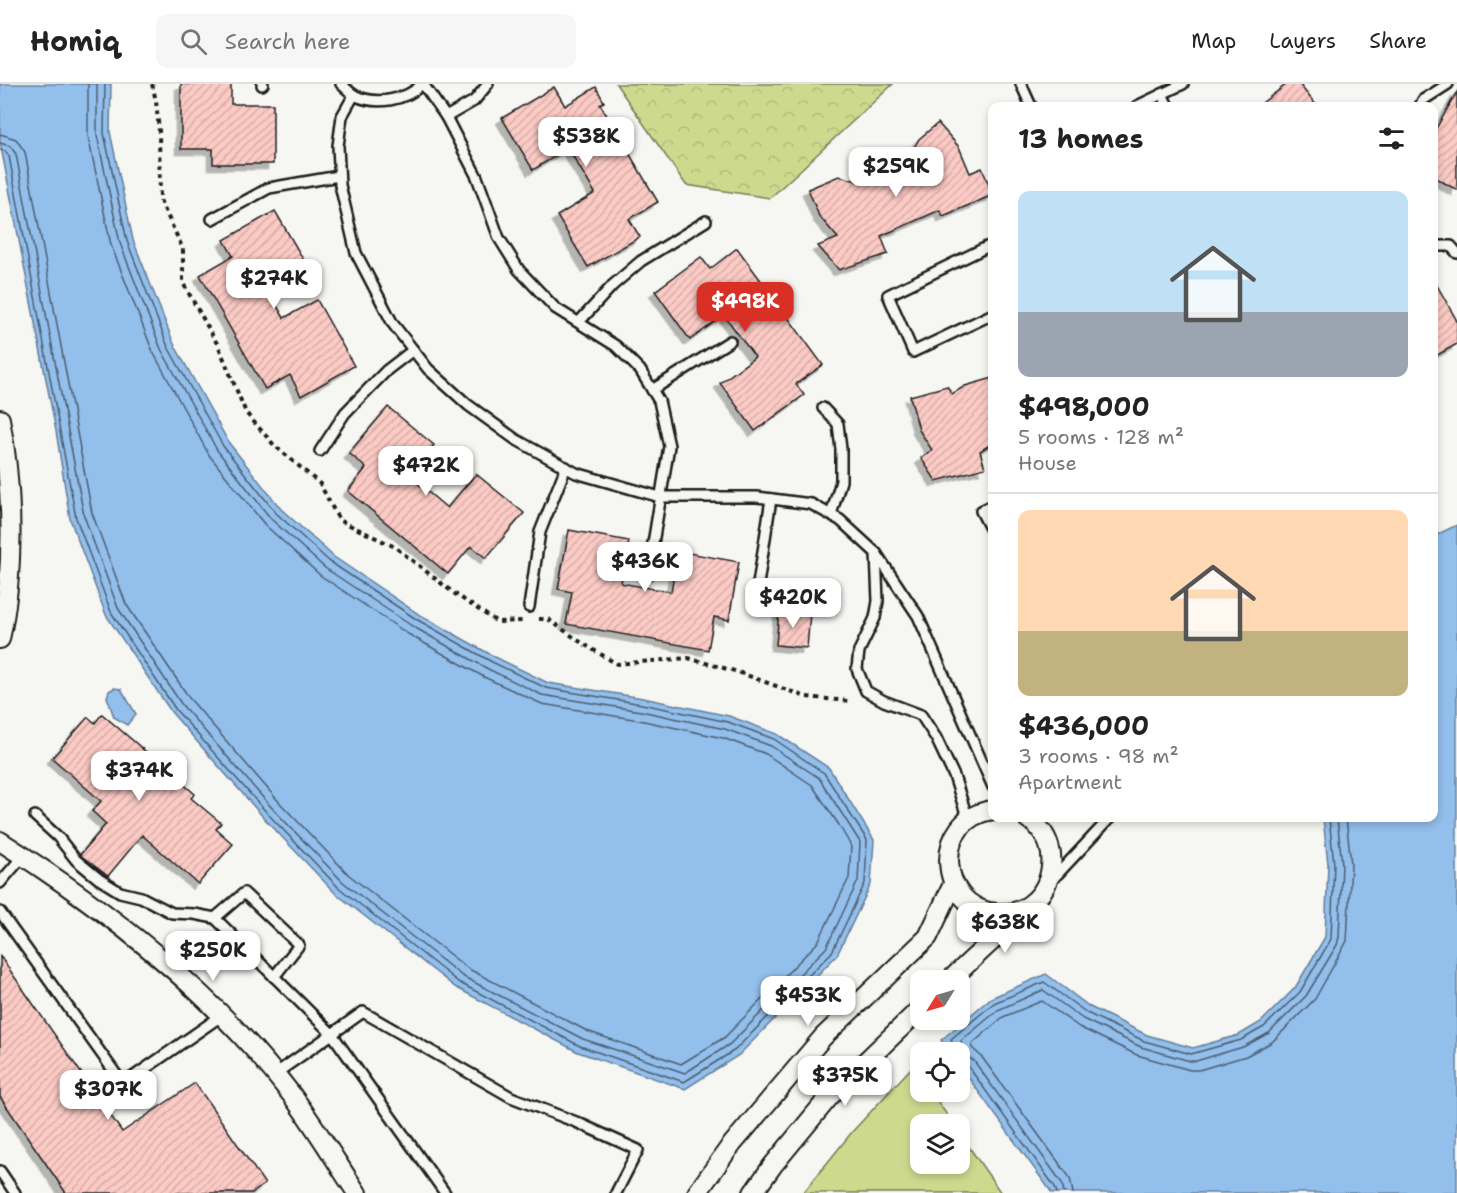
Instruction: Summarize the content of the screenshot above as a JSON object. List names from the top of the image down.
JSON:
{
  "north": "bottom left",
  "page": {
    "header": "Homiq",
    "search": "Search here",
    "nav": ["Map", "Layers", "Share"],
    "heading": "13 homes",
    "price": [
      "$538K",
      "$259K",
      "$274K",
      "$498K",
      "$472K",
      "$436K",
      "$420K",
      "$374K",
      "$638K",
      "$250K",
      "$453K",
      "$375K",
      "$307K"
    ],
    "list": [
      {
        "name": "$498,000",
        "note": "5 rooms · 128 m² · House"
      },
      {
        "name": "$436,000",
        "note": "3 rooms · 98 m² · Apartment"
      }
    ]
  }
}
